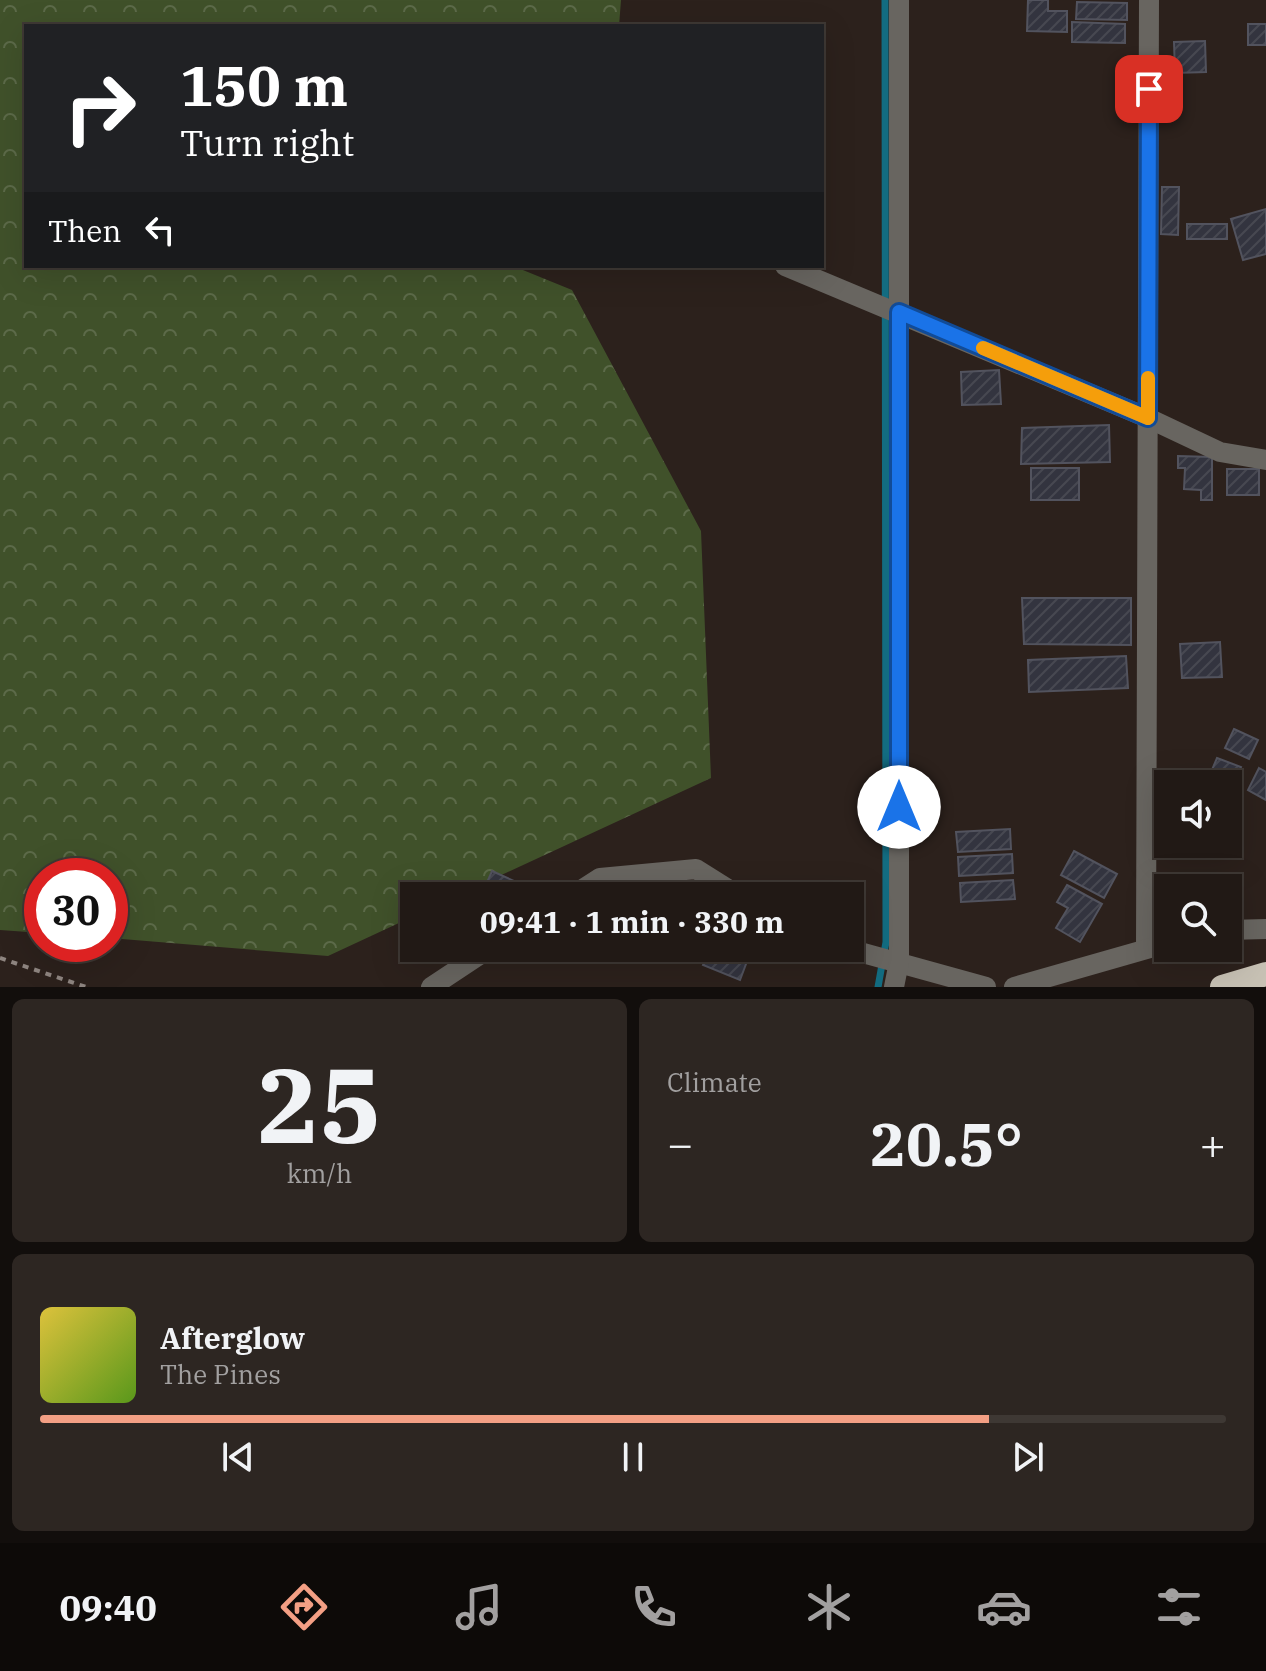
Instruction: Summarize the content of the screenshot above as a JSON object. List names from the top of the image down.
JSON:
{
  "page": {
    "turn": ["150 m", "Turn right"],
    "then": "Then",
    "limit": "30",
    "trip": "09:41 · 1 min · 330 m",
    "tile": [
      ["25", "km/h"],
      "Climate"
    ],
    "heat": ["−", "20.5°", "+"],
    "song": ["Afterglow", "The Pines"],
    "tabs": "09:40"
  }
}
